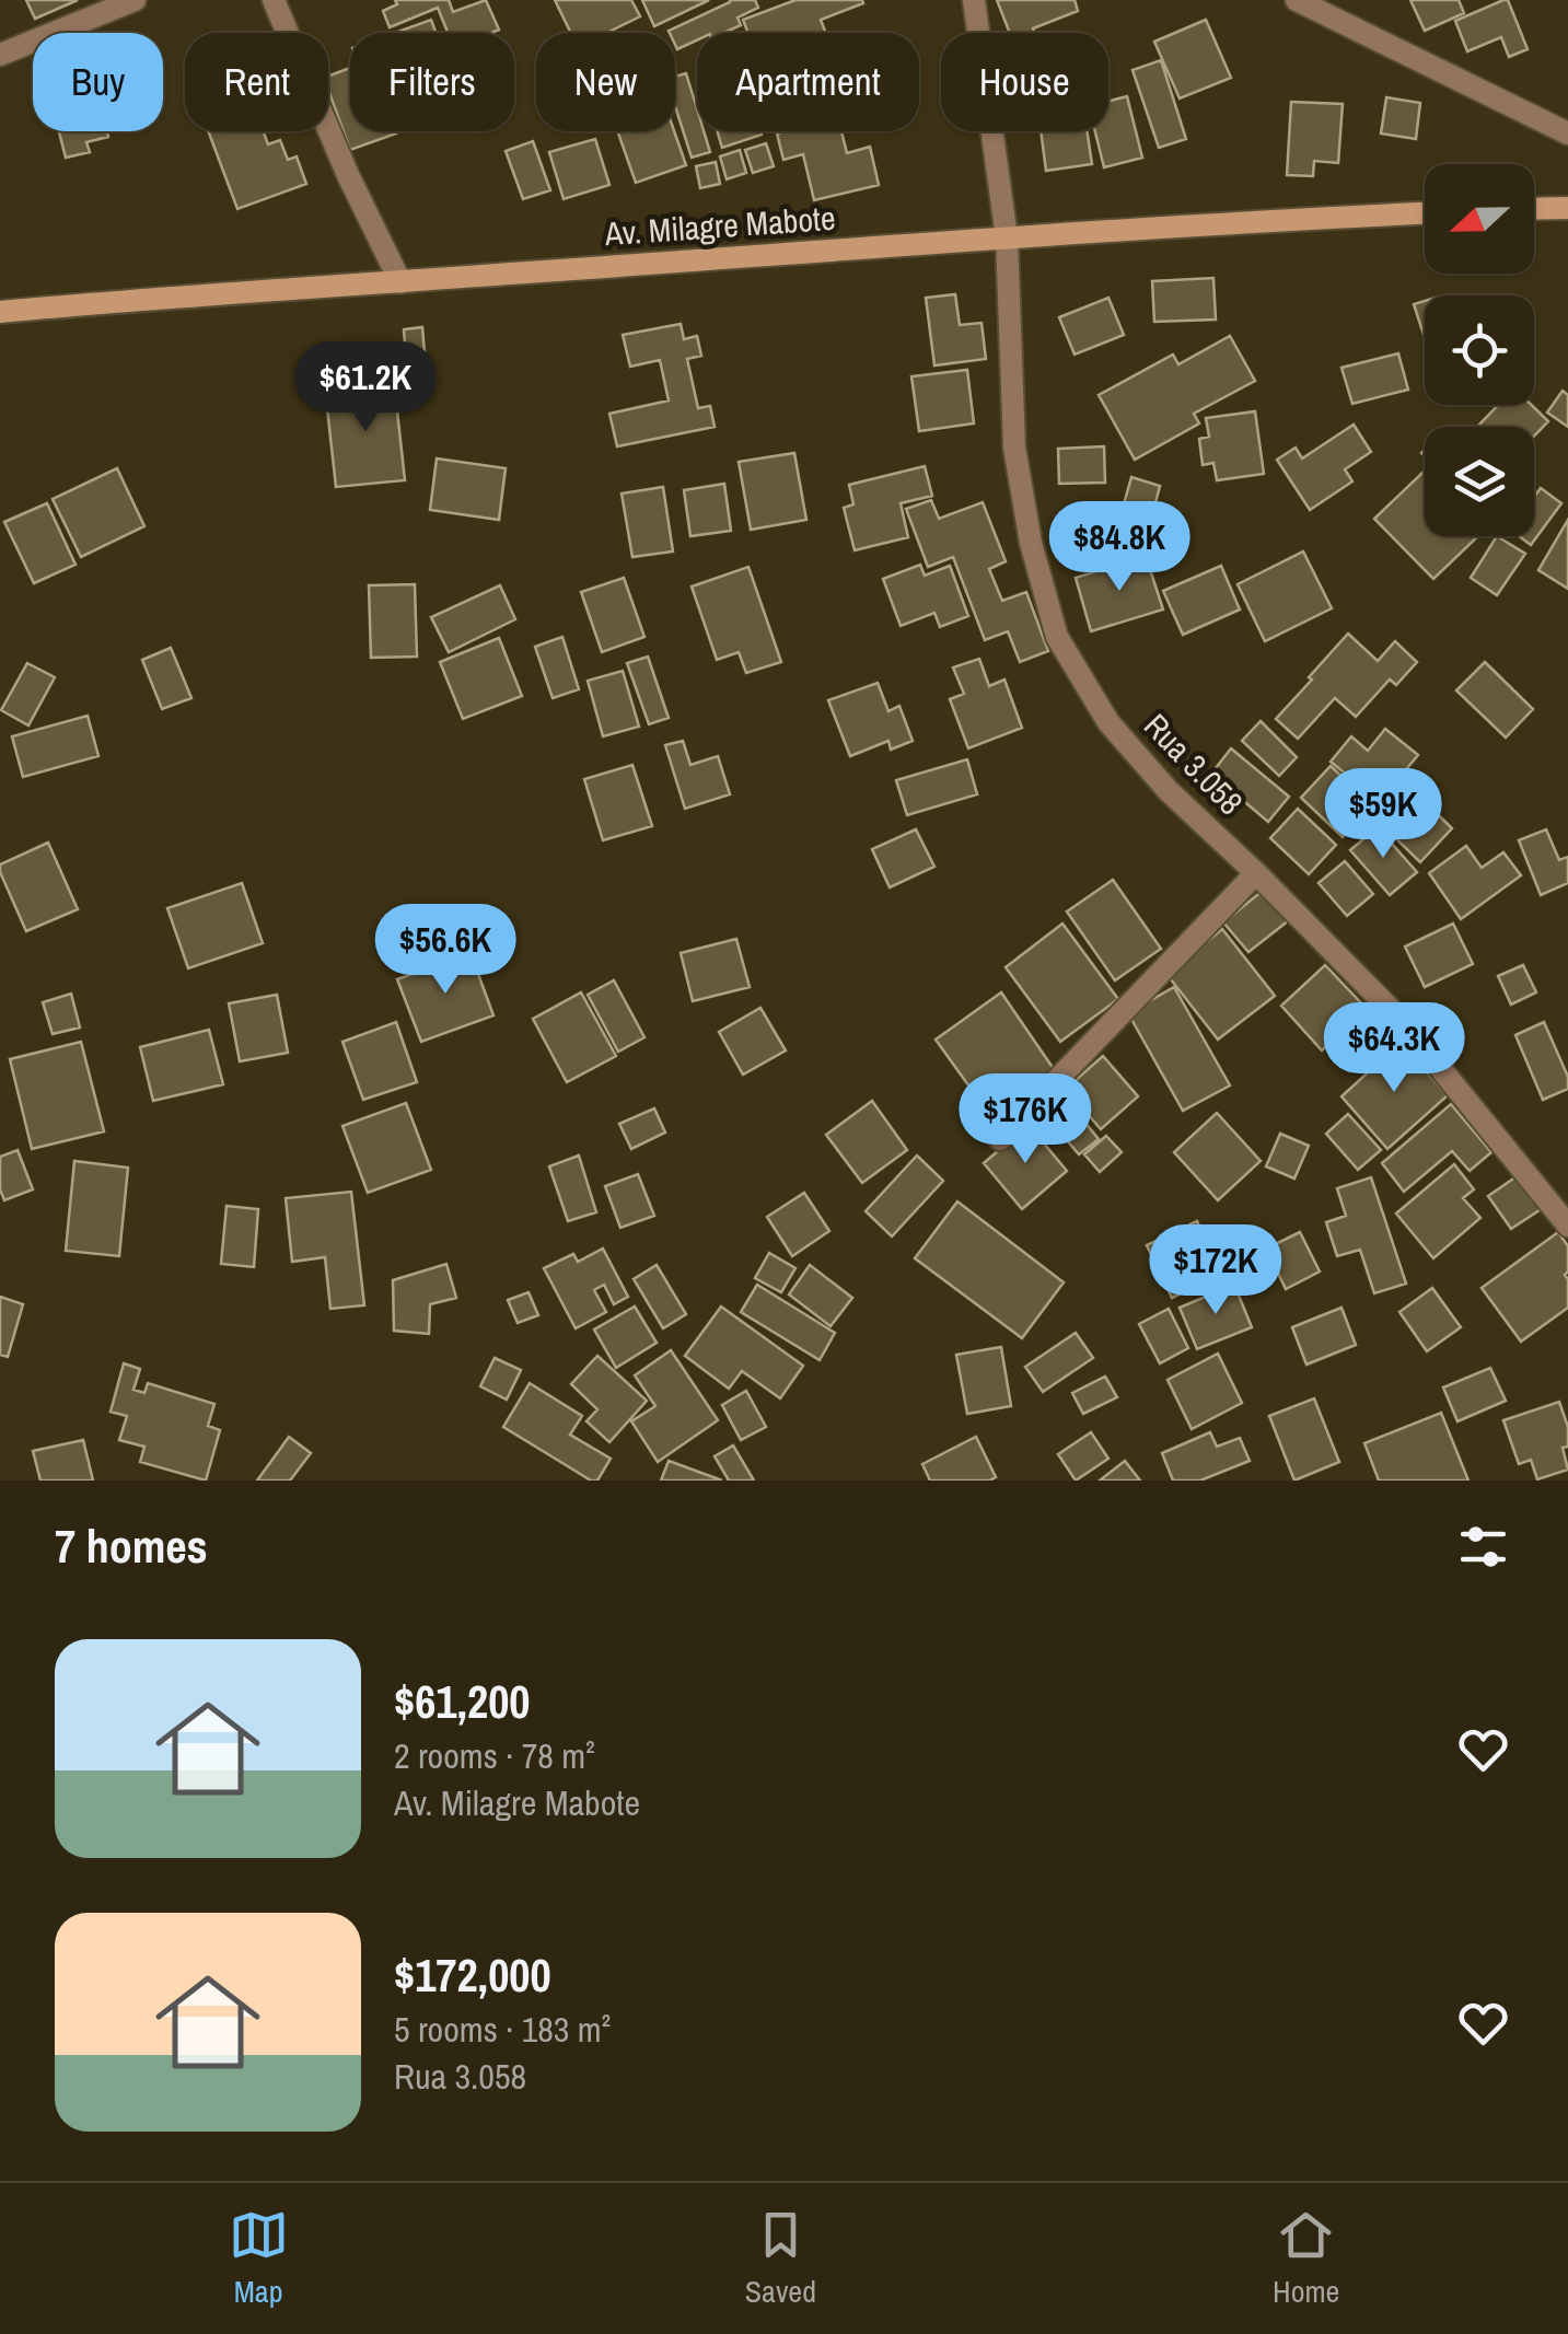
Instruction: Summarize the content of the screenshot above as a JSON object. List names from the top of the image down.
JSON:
{
  "streets": {
    "street": ["Av. Milagre Mabote", "Rua 3.058"]
  },
  "crossings": [
    ["Av. Milagre Mabote", "Rua 3.058"]
  ],
  "north": "left",
  "page": {
    "chip": [
      "Buy",
      "Rent",
      "Filters",
      "New",
      "Apartment",
      "House"
    ],
    "price": [
      "$61.2K",
      "$84.8K",
      "$59K",
      "$56.6K",
      "$64.3K",
      "$176K",
      "$172K"
    ],
    "heading": "7 homes",
    "list": [
      {
        "name": "$61,200",
        "note": "2 rooms · 78 m² · Av. Milagre Mabote"
      },
      {
        "name": "$172,000",
        "note": "5 rooms · 183 m² · Rua 3.058"
      }
    ],
    "tabs": ["Map", "Saved", "Home"]
  }
}
